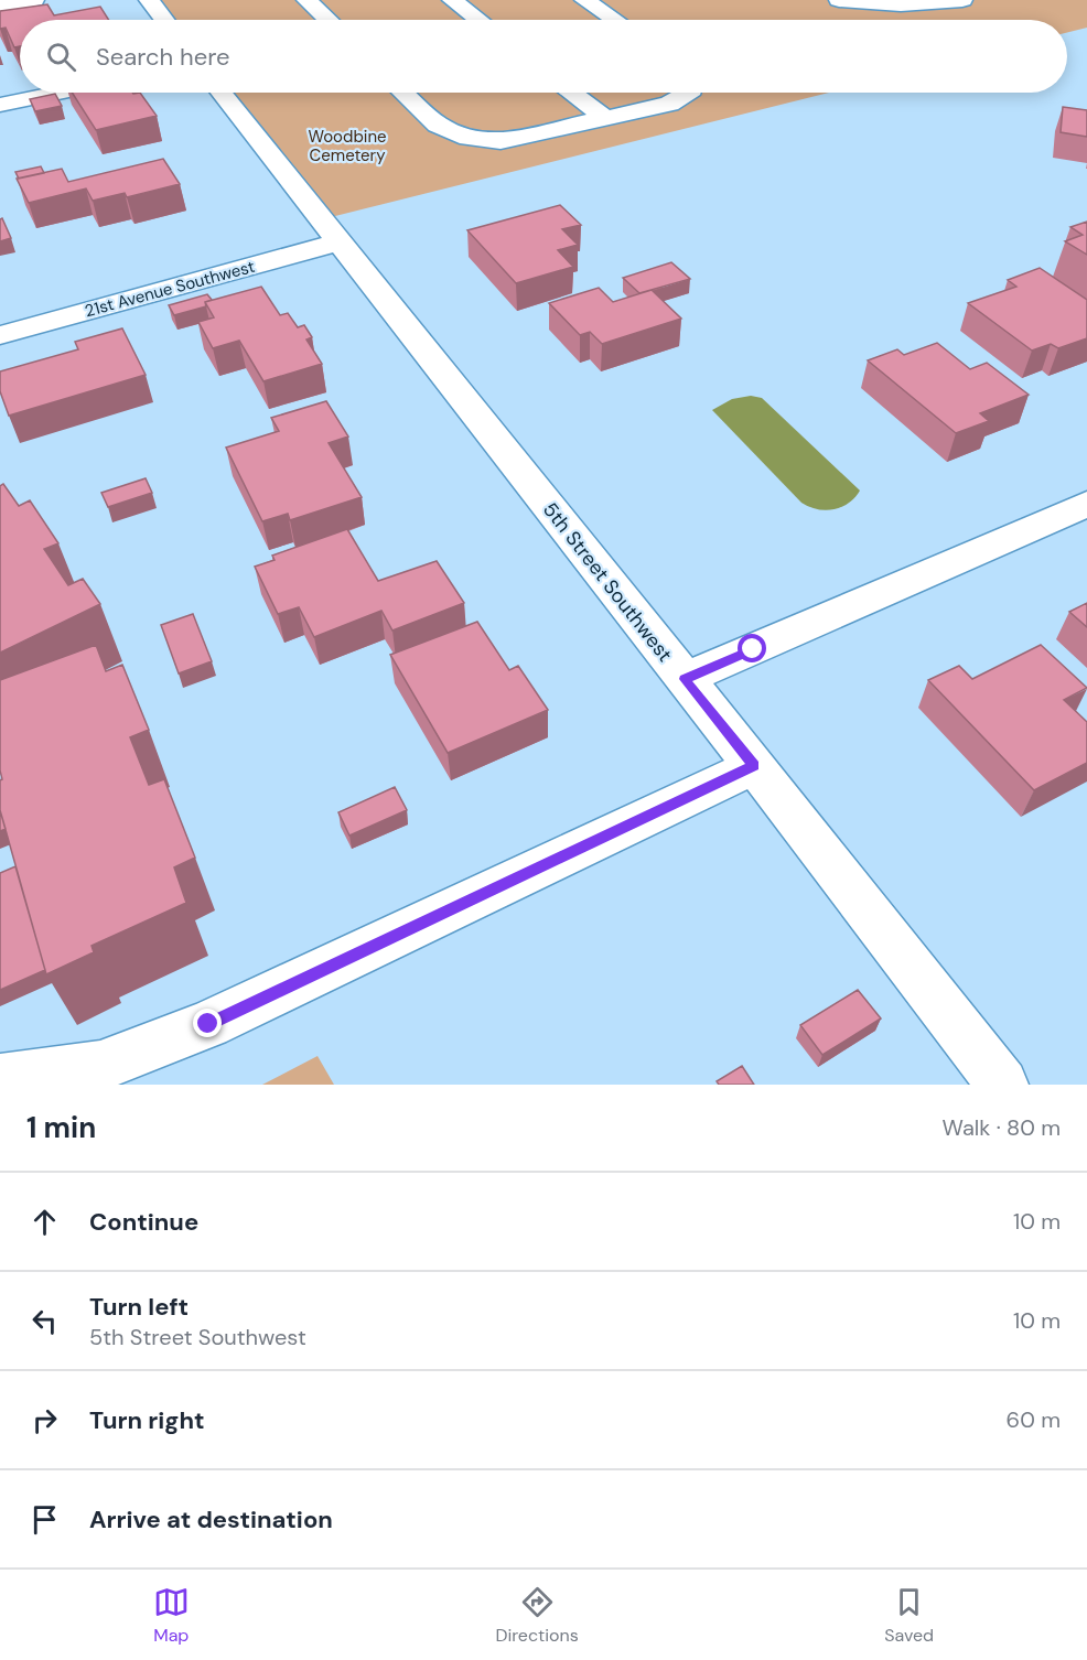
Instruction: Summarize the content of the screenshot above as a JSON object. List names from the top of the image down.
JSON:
{
  "streets": {
    "street": ["21st Avenue Southwest", "5th Street Southwest"]
  },
  "crossings": [
    ["21st Avenue Southwest", "5th Street Southwest"]
  ],
  "parks": ["Woodbine Cemetery"],
  "page": {
    "search": "Search here",
    "heading": ["1 min", "Walk · 80 m"],
    "list": [
      ["Continue", "10 m"],
      ["Turn left", "5th Street Southwest", "10 m"],
      ["Turn right", "60 m"],
      "Arrive at destination"
    ],
    "nav": ["Map", "Directions", "Saved"]
  }
}
